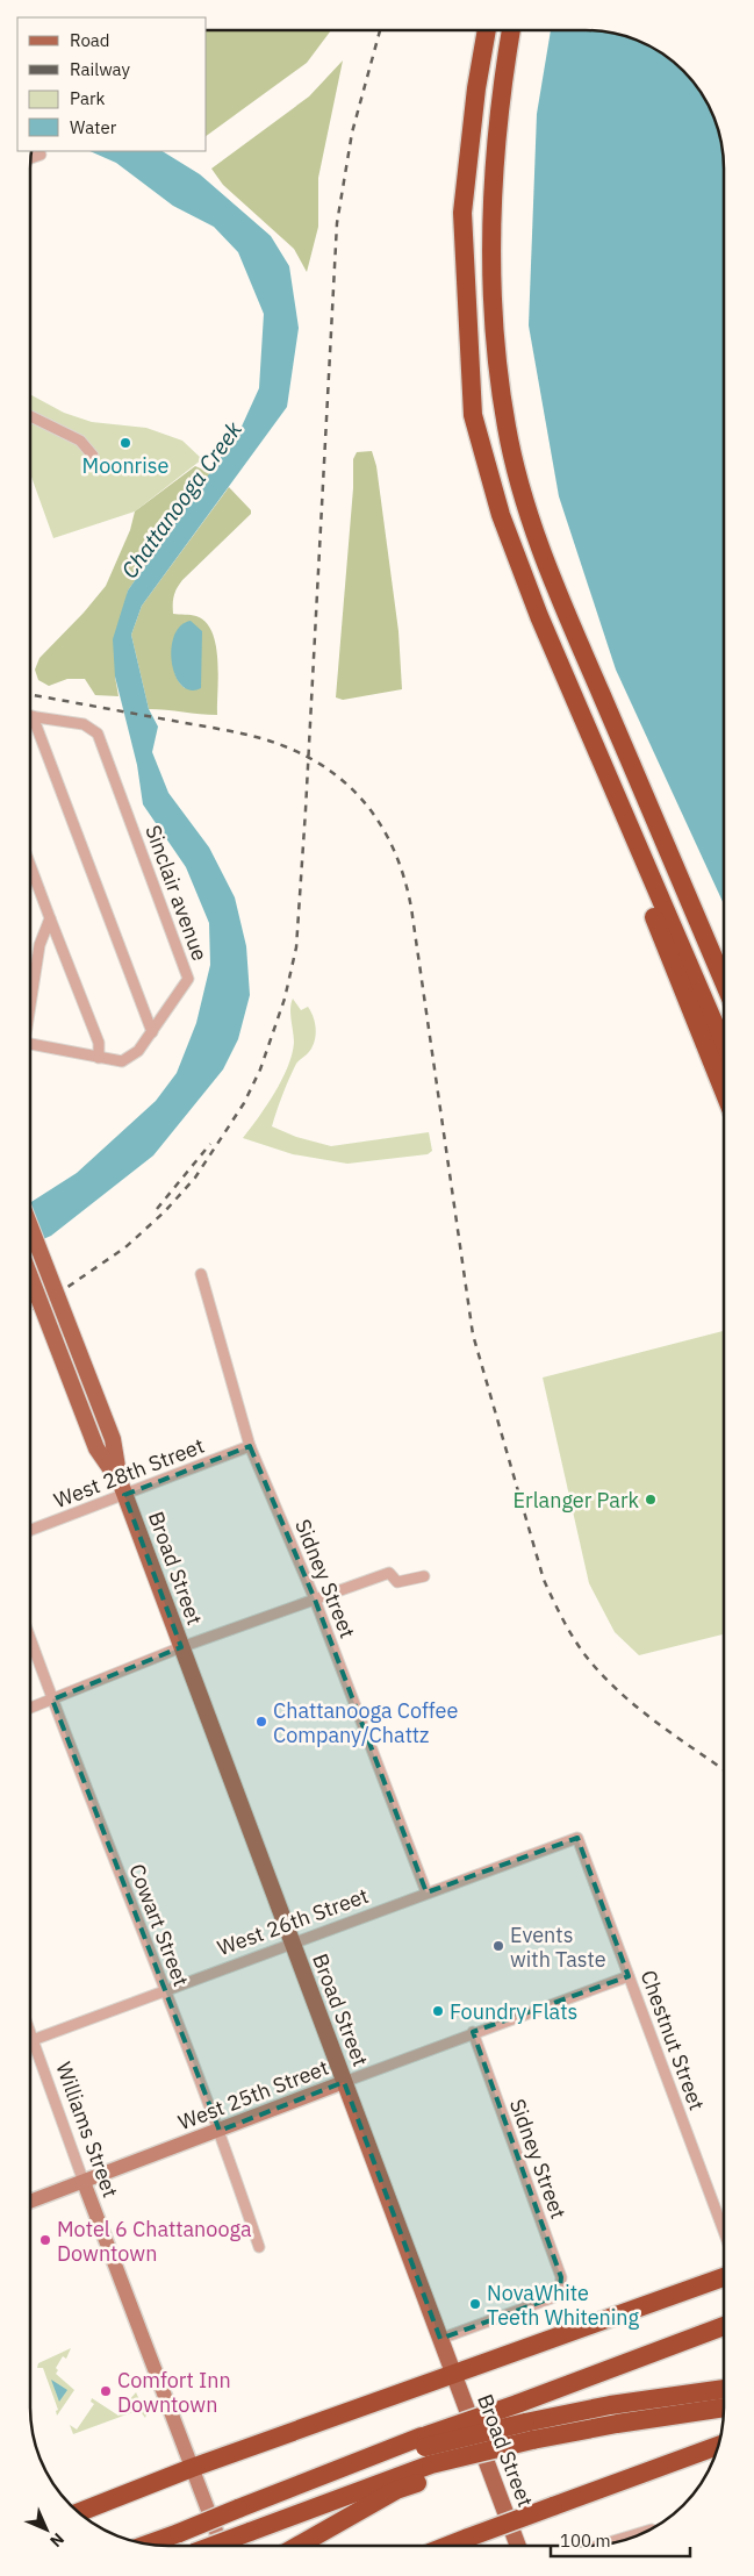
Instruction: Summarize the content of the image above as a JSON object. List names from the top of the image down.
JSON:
{
  "streets": {
    "main road": ["Broad Street"],
    "street": [
      "Sinclair avenue",
      "West 28th Street",
      "Sidney Street",
      "West 26th Street",
      "Cowart Street",
      "Chestnut Street",
      "West 25th Street",
      "Williams Street"
    ]
  },
  "crossings": [
    ["West 28th Street", "Broad Street"],
    ["West 28th Street", "Sidney Street"],
    ["Broad Street", "Sidney Street"],
    ["Broad Street", "West 26th Street"],
    ["Broad Street", "West 25th Street"],
    ["Sidney Street", "West 26th Street"],
    ["Sidney Street", "West 25th Street"],
    ["West 26th Street", "Cowart Street"],
    ["West 26th Street", "Chestnut Street"],
    ["Cowart Street", "West 25th Street"],
    ["Chestnut Street", "West 25th Street"],
    ["West 25th Street", "Williams Street"]
  ],
  "water": ["Chattanooga Creek"],
  "places": [
    "Moonrise",
    "Erlanger Park",
    "Chattanooga Coffee Company/Chattz",
    "Events with Taste",
    "Foundry Flats",
    "Motel 6 Chattanooga Downtown",
    "NovaWhite Teeth Whitening",
    "Comfort Inn Downtown"
  ],
  "legend": [
    "Road",
    "Railway",
    "Park",
    "Water"
  ],
  "scale_bar": "100 m",
  "north": "bottom right"
}
